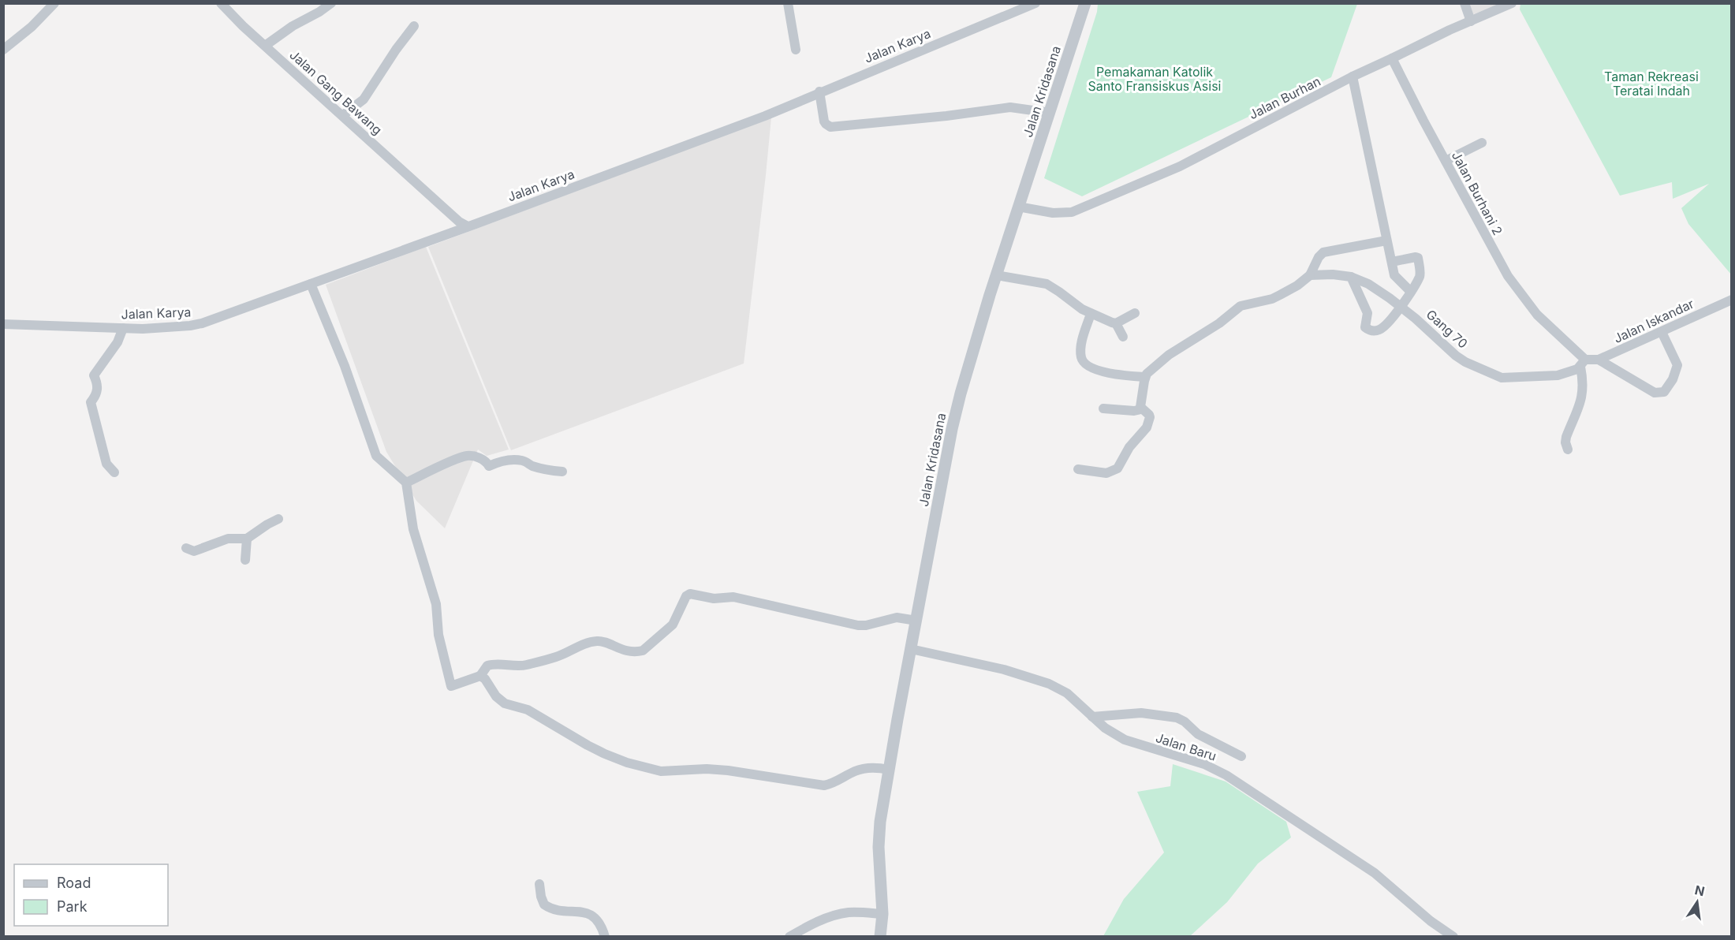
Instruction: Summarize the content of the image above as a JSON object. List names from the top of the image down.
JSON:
{
  "streets": {
    "street": [
      "Jalan Karya",
      "Jalan Kridasana",
      "Jalan Gang Bawang",
      "Jalan Burhan",
      "Jalan Burhani 2",
      "Jalan Iskandar",
      "Gang 70",
      "Jalan Baru"
    ]
  },
  "crossings": [
    ["Jalan Karya", "Jalan Gang Bawang"],
    ["Jalan Kridasana", "Jalan Burhan"],
    ["Jalan Kridasana", "Jalan Baru"],
    ["Jalan Burhani 2", "Jalan Iskandar"],
    ["Jalan Burhani 2", "Gang 70"],
    ["Jalan Iskandar", "Gang 70"]
  ],
  "parks": ["Pemakaman Katolik Santo Fransiskus Asisi", "Taman Rekreasi Teratai Indah"],
  "legend": ["Road", "Park"],
  "north": "top"
}
